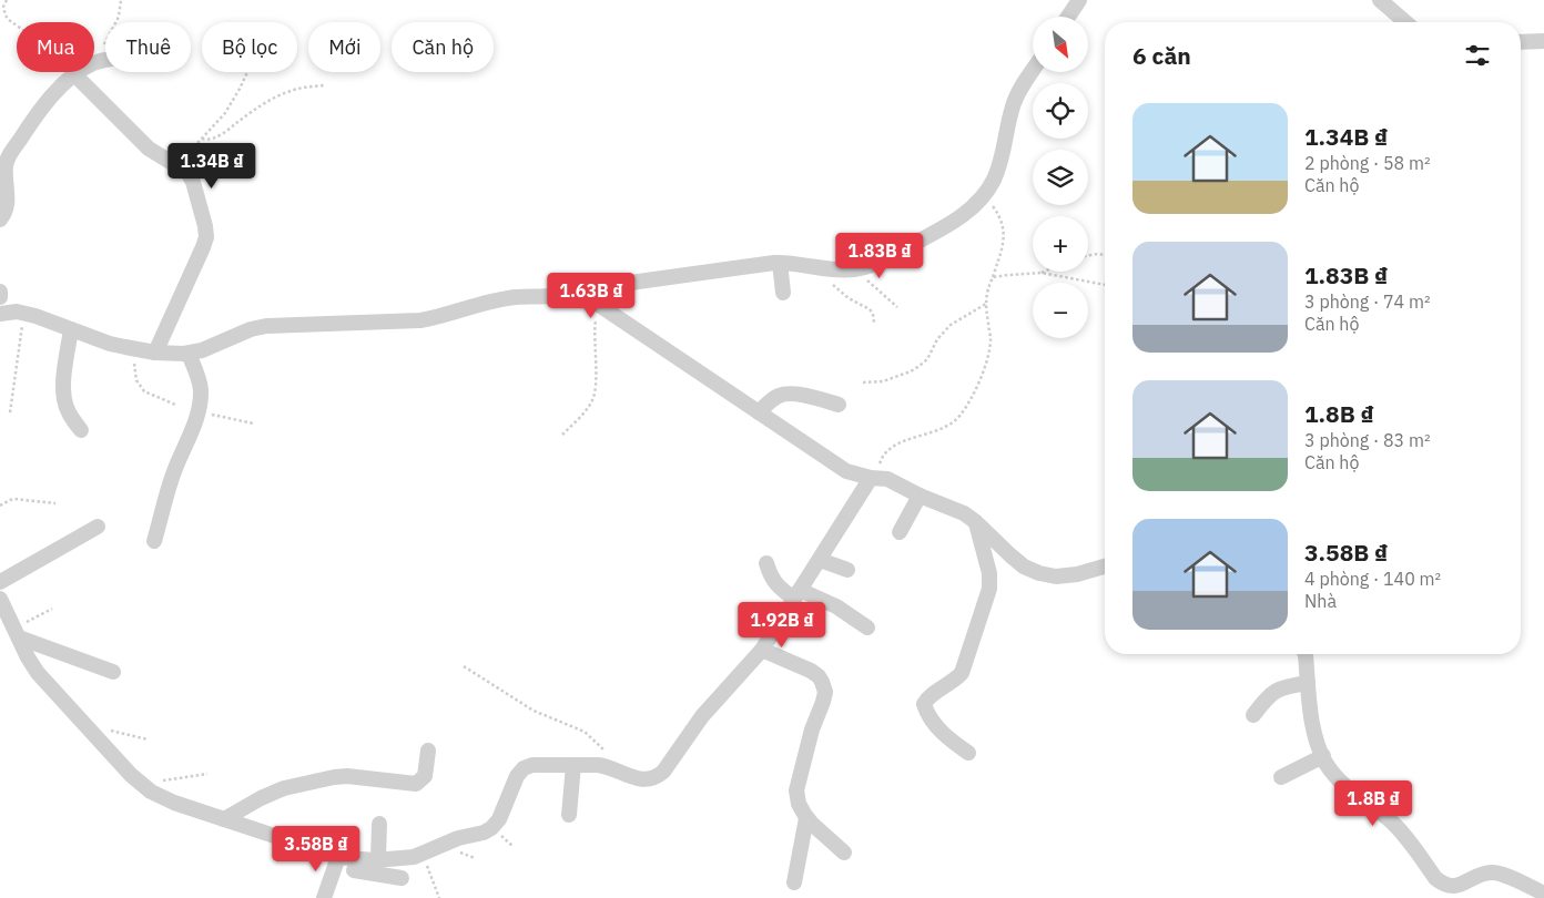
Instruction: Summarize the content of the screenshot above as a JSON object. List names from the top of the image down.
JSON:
{
  "north": "bottom right",
  "page": {
    "map_buttons": ["+", "−"],
    "chip": [
      "Mua",
      "Thuê",
      "Bộ lọc",
      "Mới",
      "Căn hộ"
    ],
    "heading": "6 căn",
    "list": [
      {
        "name": "1.34B ₫",
        "note": "2 phòng · 58 m² · Căn hộ"
      },
      {
        "name": "1.83B ₫",
        "note": "3 phòng · 74 m² · Căn hộ"
      },
      {
        "name": "1.8B ₫",
        "note": "3 phòng · 83 m² · Căn hộ"
      },
      {
        "name": "3.58B ₫",
        "note": "4 phòng · 140 m² · Nhà"
      }
    ],
    "price": [
      "1.34B ₫",
      "1.83B ₫",
      "1.63B ₫",
      "1.92B ₫",
      "1.8B ₫",
      "3.58B ₫"
    ]
  }
}
